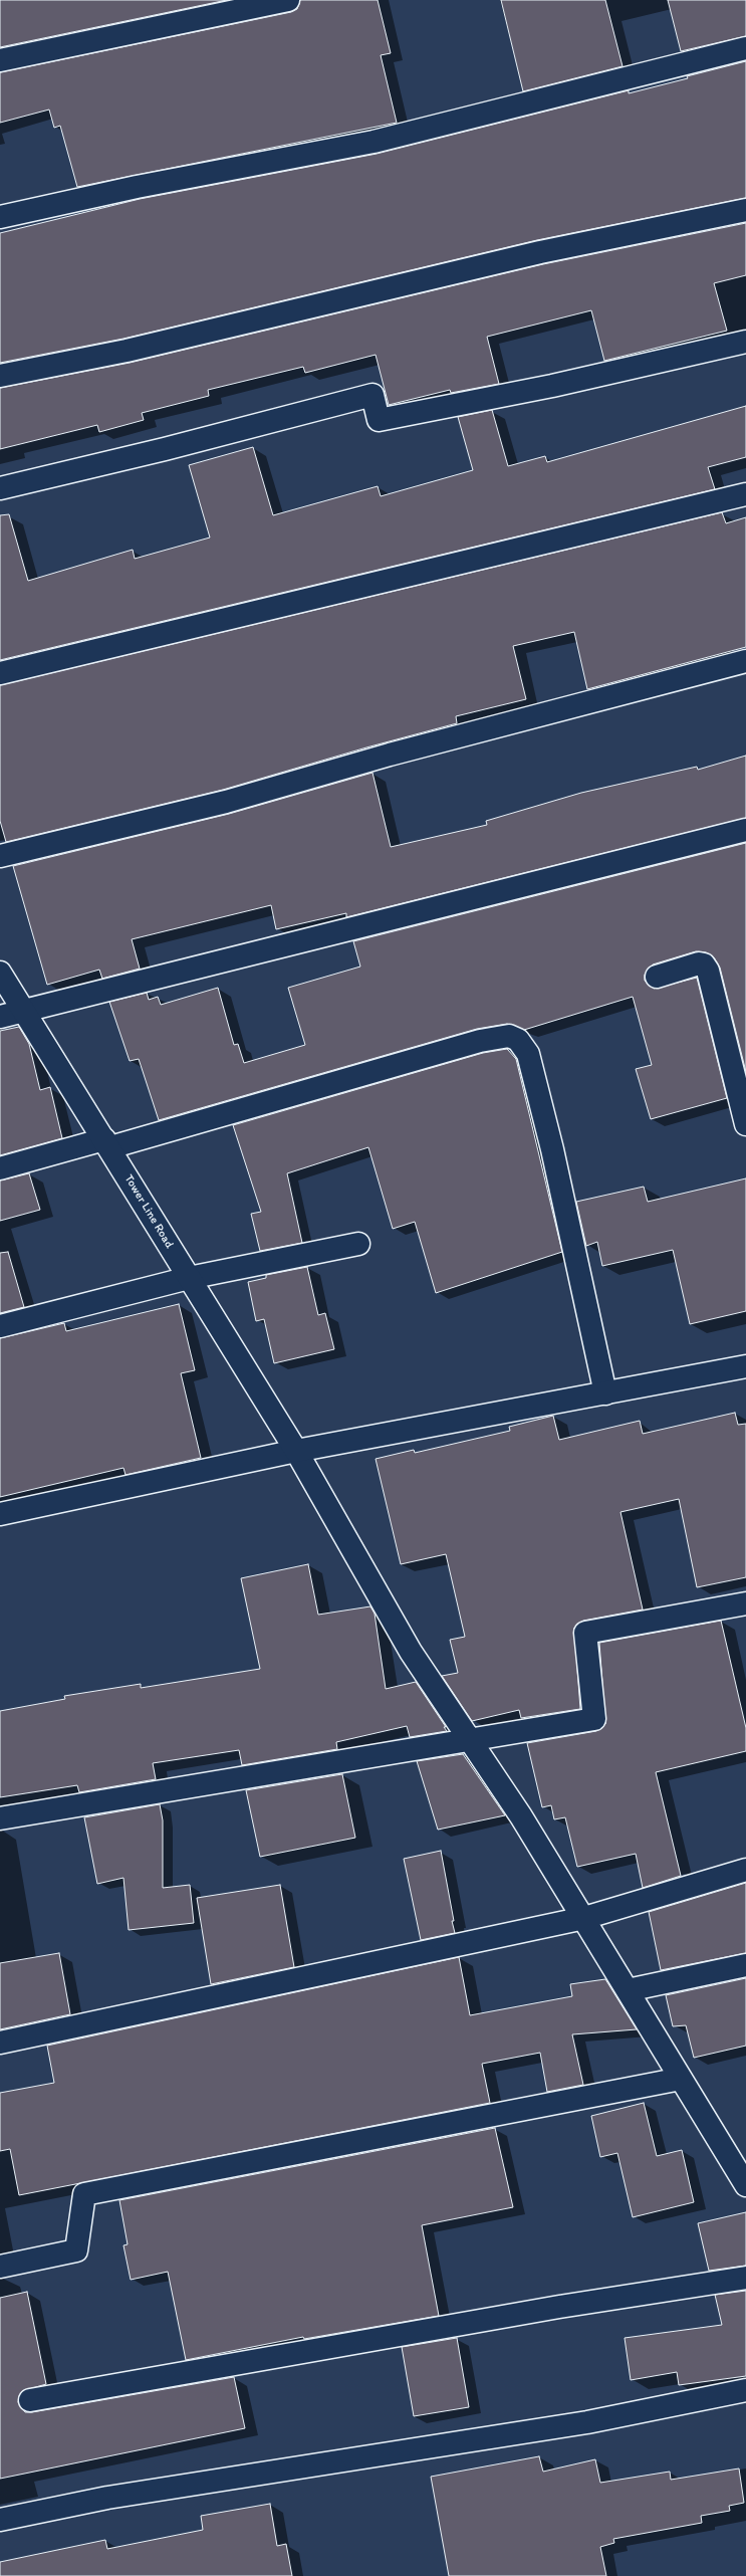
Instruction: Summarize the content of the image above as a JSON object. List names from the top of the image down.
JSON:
{
  "streets": {
    "street": ["Tower Line Road"]
  }
}
